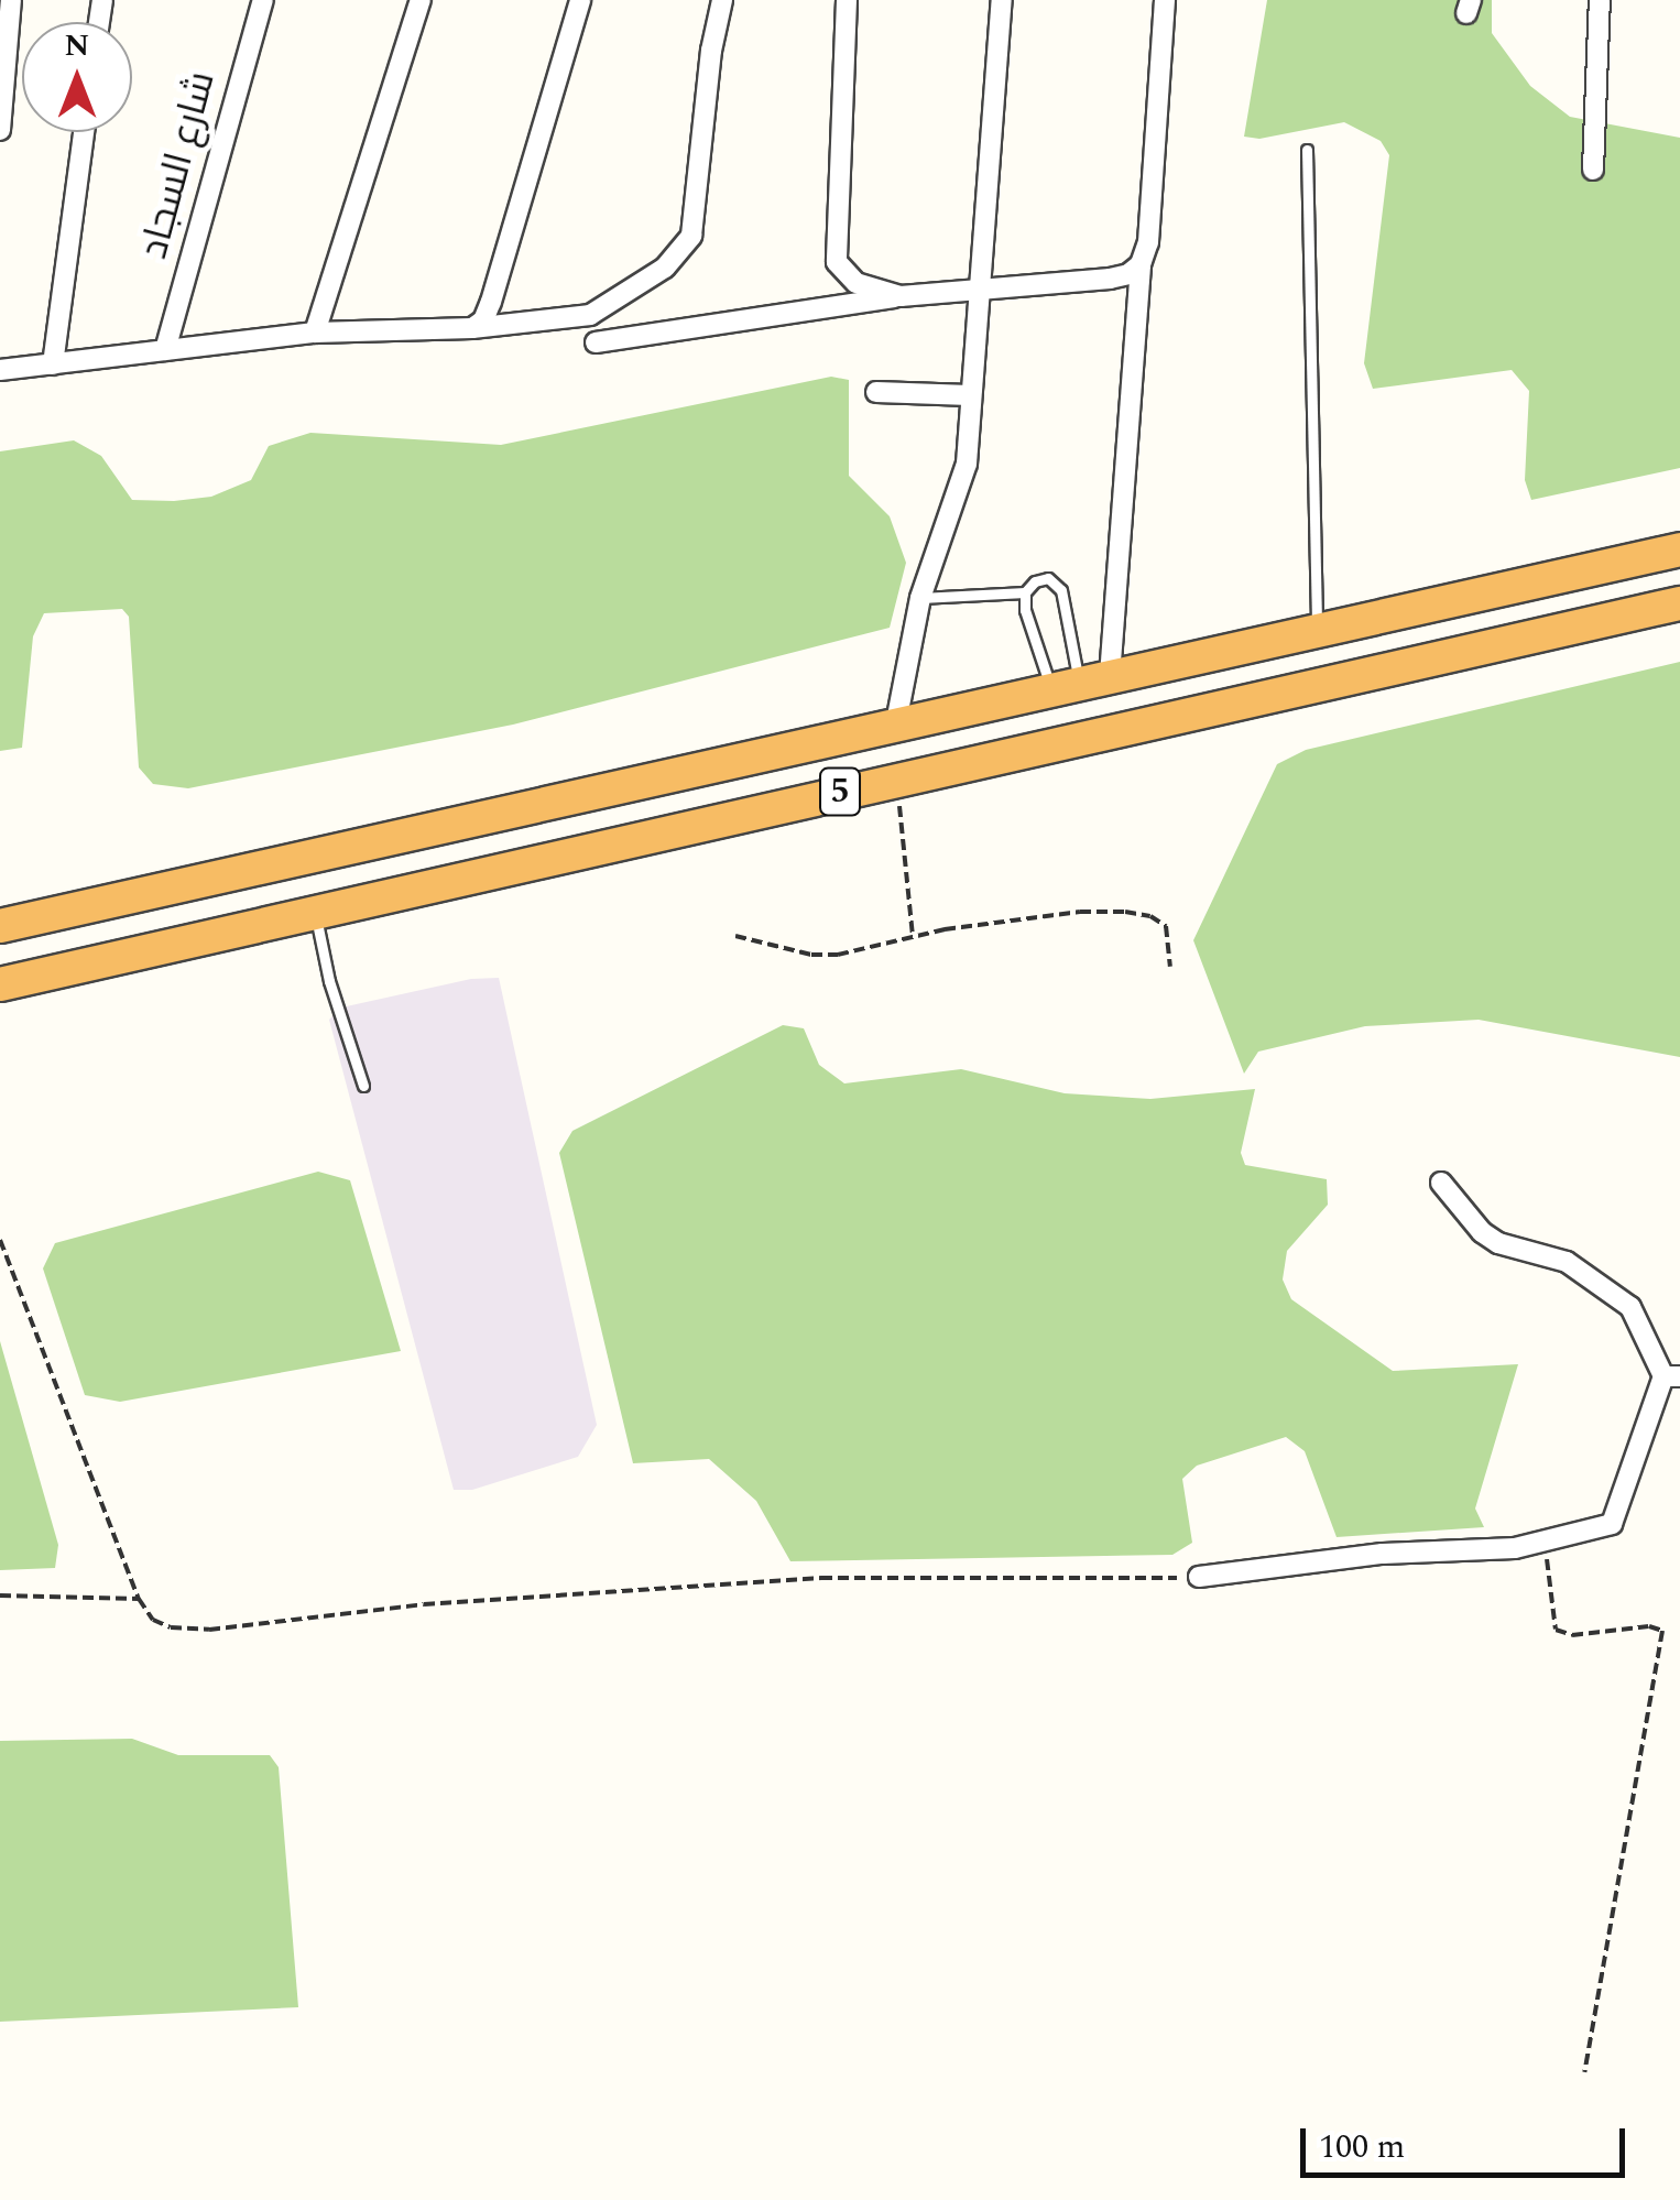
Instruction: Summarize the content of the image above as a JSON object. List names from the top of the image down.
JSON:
{
  "streets": {
    "highway": ["5"],
    "street": ["شارع السجاد"]
  },
  "scale_bar": "100 m",
  "north": "top"
}
